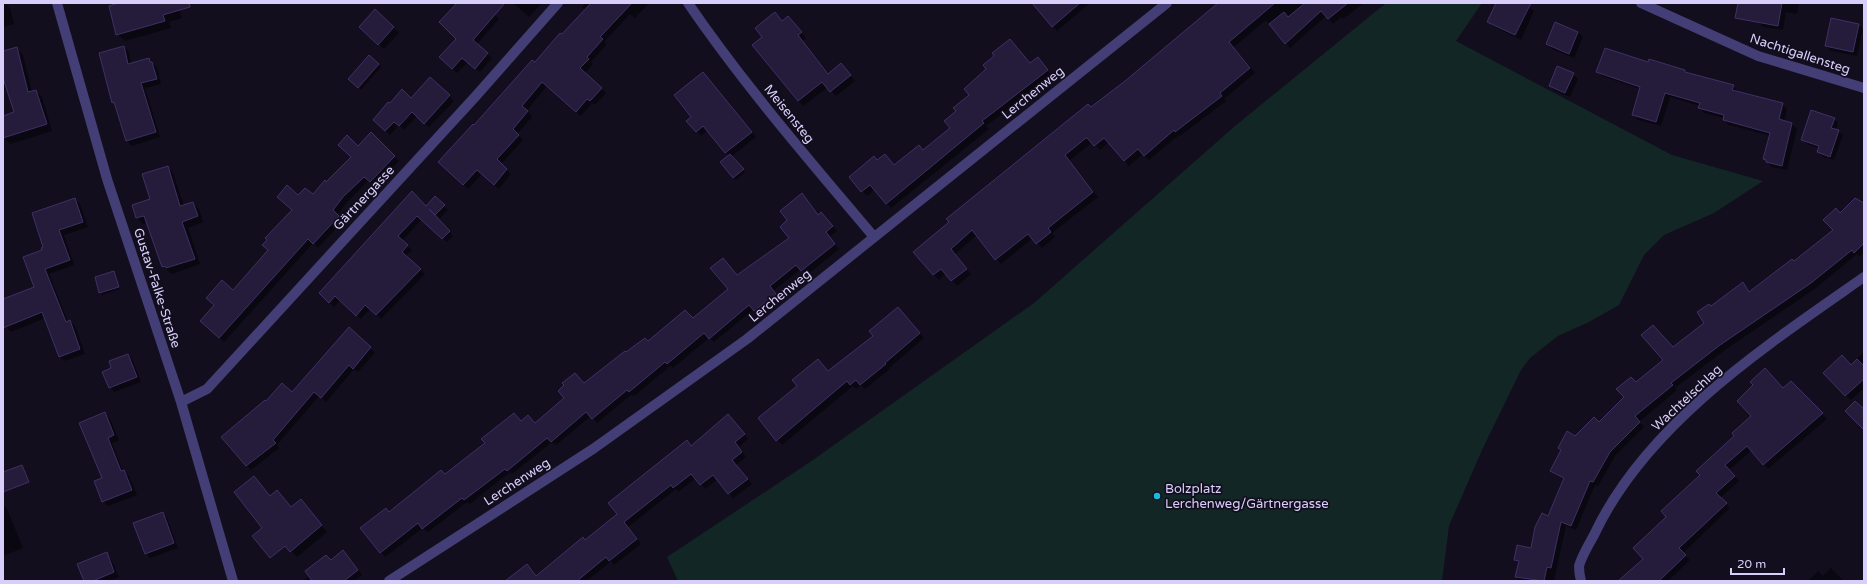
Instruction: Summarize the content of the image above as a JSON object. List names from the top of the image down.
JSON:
{
  "streets": {
    "street": [
      "Nachtigallensteg",
      "Lerchenweg",
      "Meisensteg",
      "Gärtnergasse",
      "Gustav-Falke-Straße",
      "Wachtelschlag"
    ]
  },
  "crossings": [
    ["Lerchenweg", "Meisensteg"],
    ["Gärtnergasse", "Gustav-Falke-Straße"]
  ],
  "places": ["Bolzplatz Lerchenweg/Gärtnergasse"],
  "scale_bar": "20 m"
}
